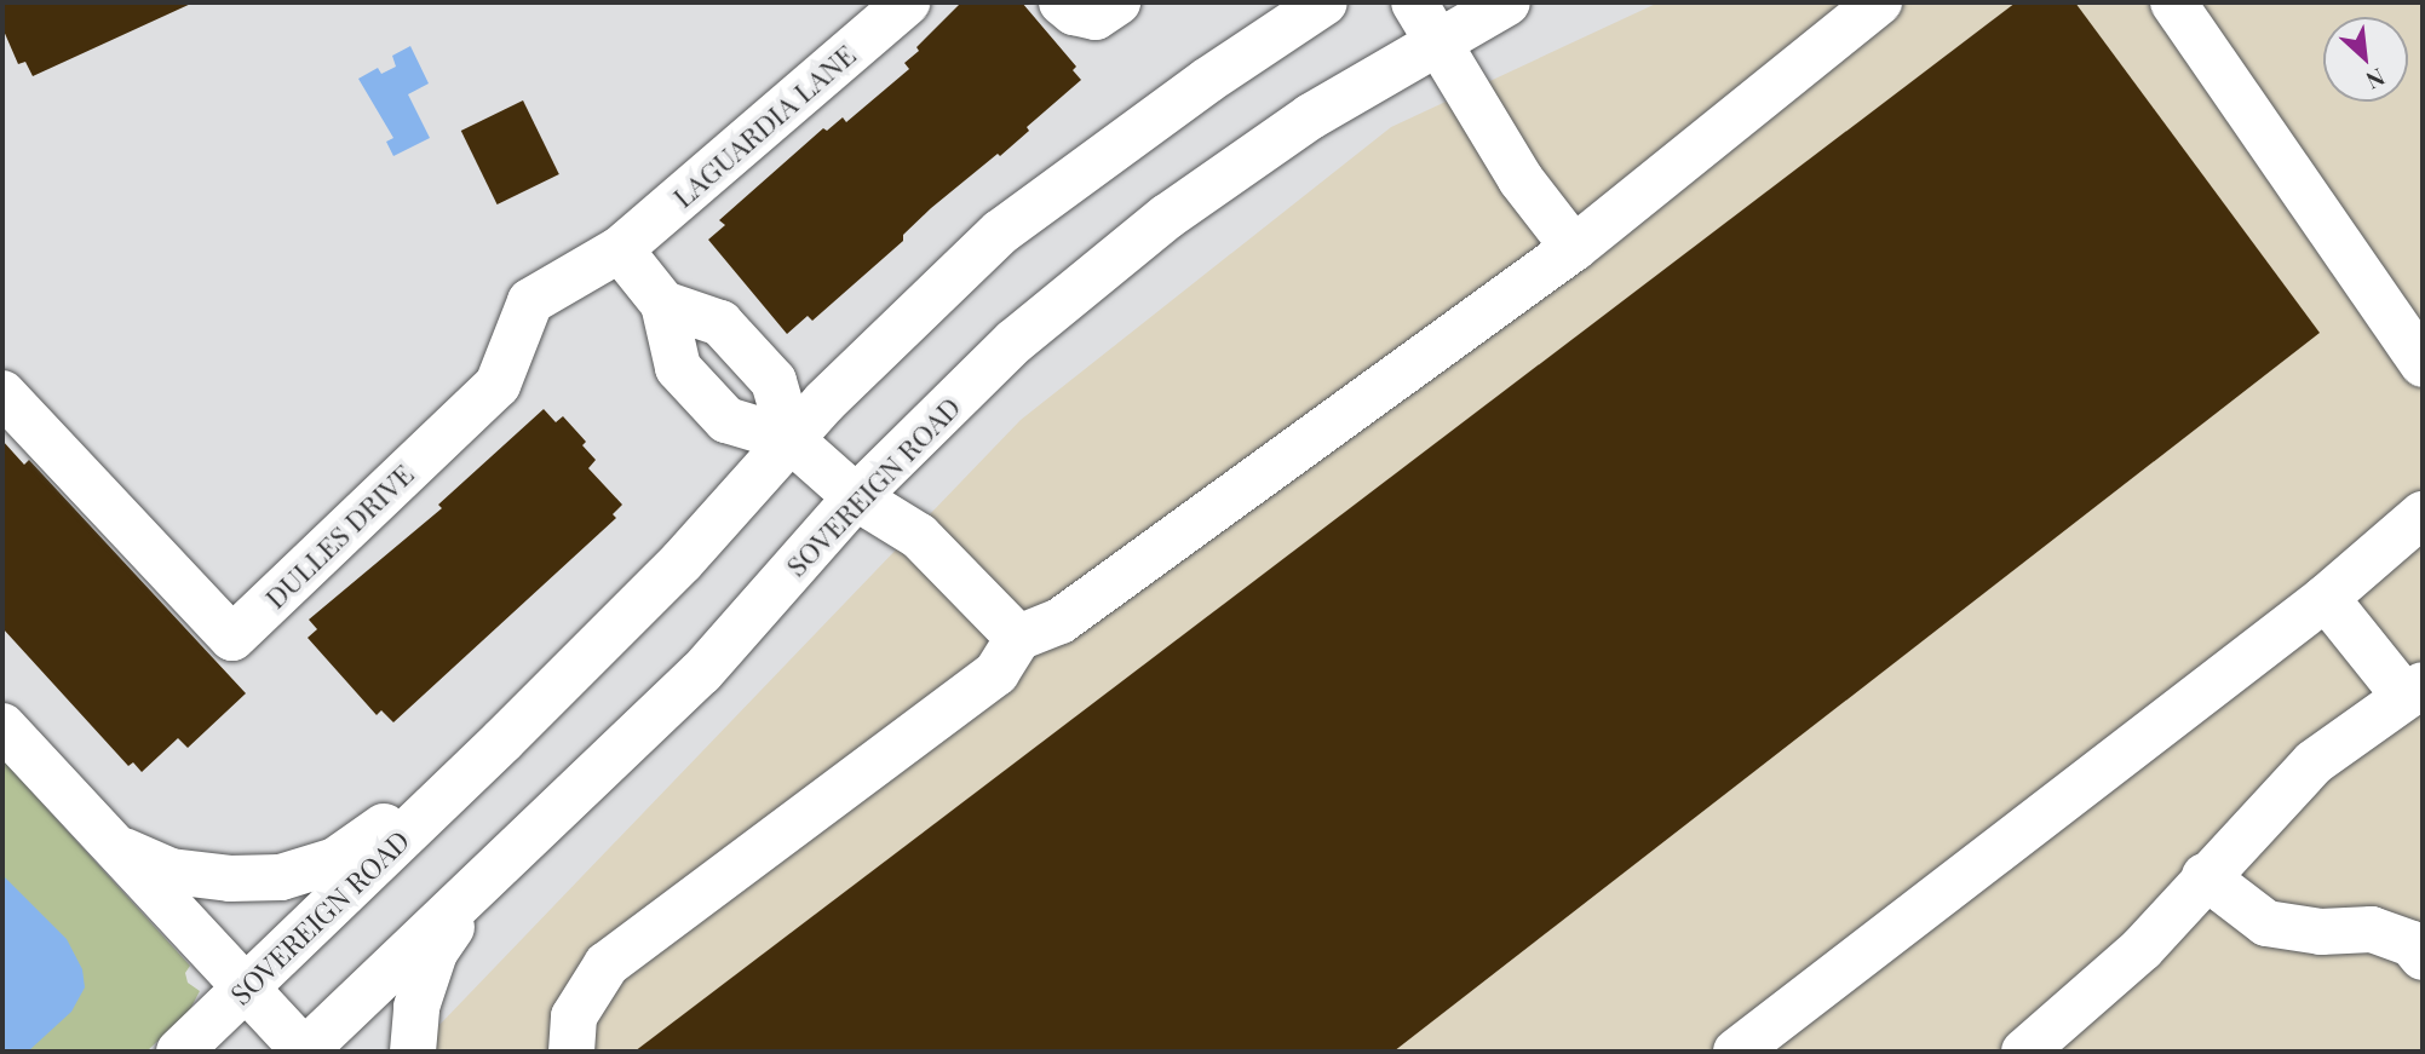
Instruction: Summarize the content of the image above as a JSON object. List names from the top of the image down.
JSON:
{
  "streets": {
    "street": ["LAGUARDIA LANE", "SOVEREIGN ROAD", "DULLES DRIVE"]
  },
  "crossings": [
    ["LAGUARDIA LANE", "DULLES DRIVE"]
  ],
  "north": "bottom right"
}
